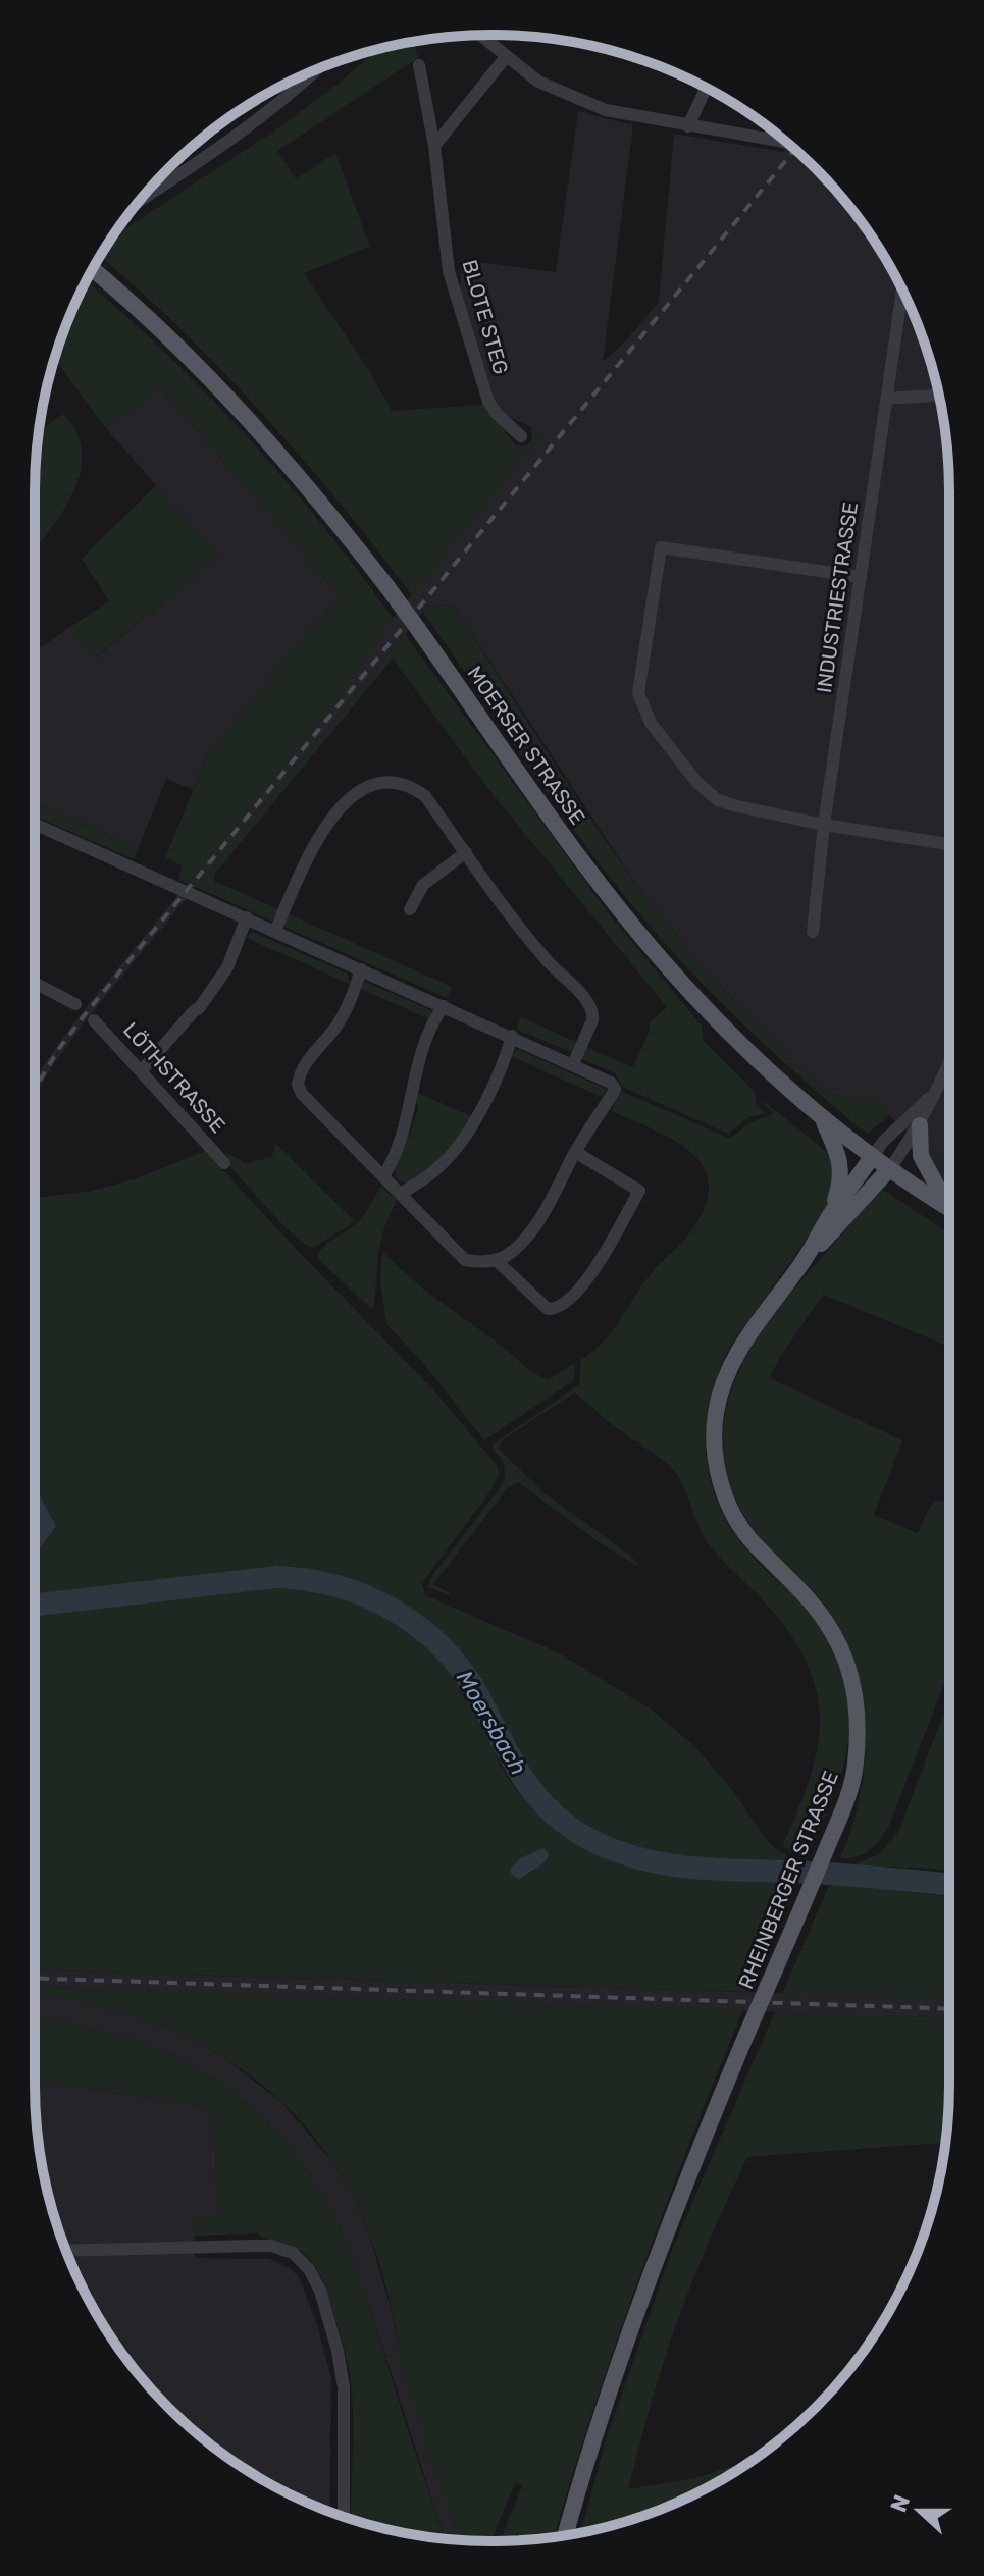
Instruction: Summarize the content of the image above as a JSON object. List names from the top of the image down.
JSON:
{
  "streets": {
    "main road": ["MOERSER STRASSE", "RHEINBERGER STRASSE"],
    "street": ["BLOTE STEG", "INDUSTRIESTRASSE", "LÖTHSTRASSE"]
  },
  "crossings": [
    ["MOERSER STRASSE", "RHEINBERGER STRASSE"]
  ],
  "water": ["Moersbach"],
  "north": "left"
}
